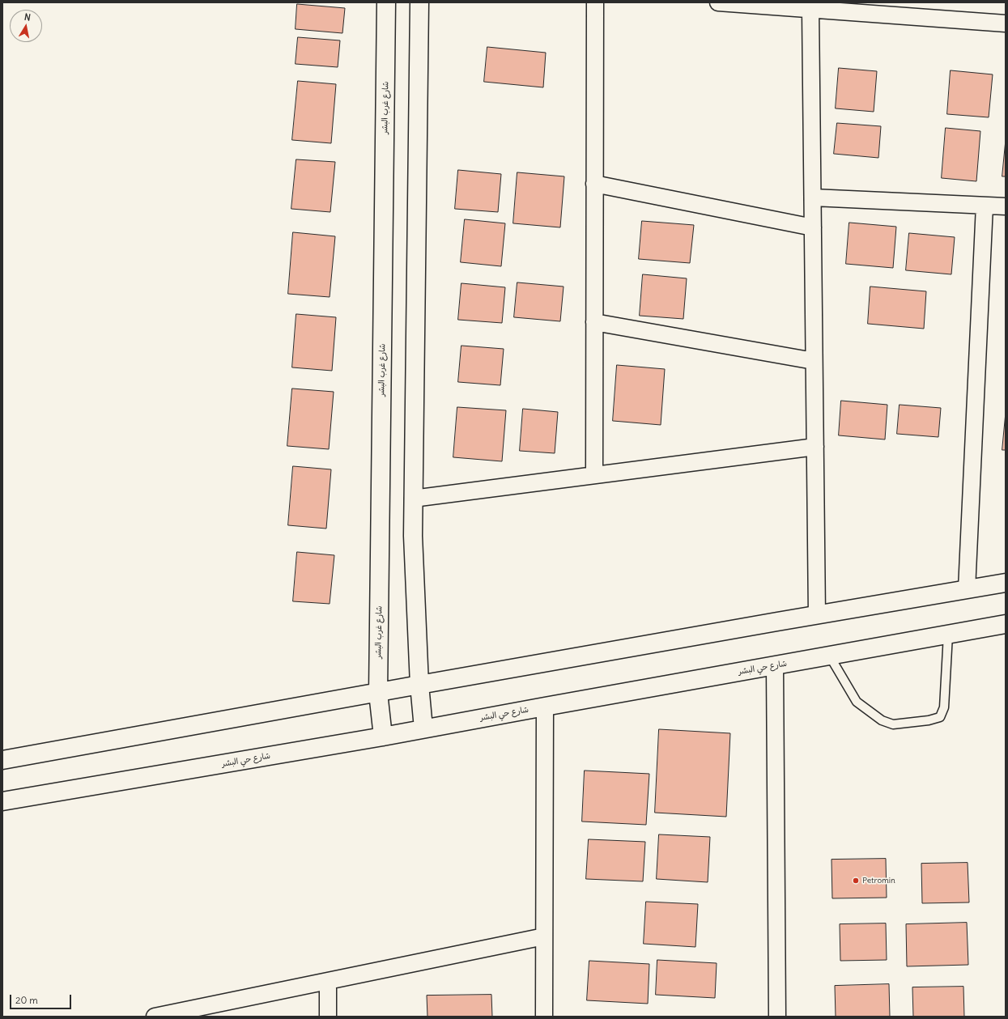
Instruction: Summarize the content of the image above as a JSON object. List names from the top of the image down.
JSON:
{
  "streets": {
    "street": ["شارع غرب البشر", "شارع حي البشر"]
  },
  "crossings": [
    ["شارع غرب البشر", "شارع حي البشر"]
  ],
  "places": ["Petromin"],
  "scale_bar": "20 m",
  "north": "top"
}
